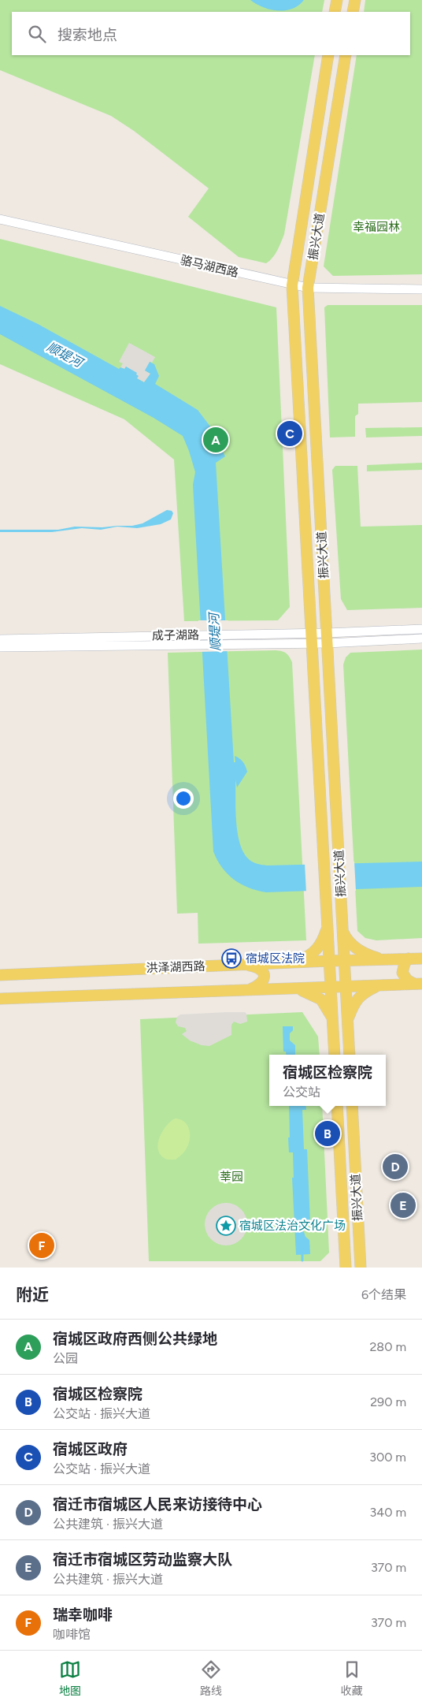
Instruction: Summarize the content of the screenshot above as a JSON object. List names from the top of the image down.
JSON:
{
  "streets": {
    "main road": ["振兴大道", "洪泽湖西路"],
    "street": ["骆马湖西路", "成子湖路"]
  },
  "crossings": [
    ["振兴大道", "骆马湖西路"],
    ["振兴大道", "成子湖路"],
    ["振兴大道", "洪泽湖西路"]
  ],
  "water": ["顺堤河"],
  "parks": ["幸福园林", "莘园"],
  "places": {
    "bus stop": ["宿城区法院"],
    "place": ["宿城区法治文化广场"]
  },
  "page": {
    "search": "搜索地点",
    "pins": [
      "C",
      "A",
      "B",
      "D",
      "E",
      "F"
    ],
    "popup": ["宿城区检察院", "公交站"],
    "heading": ["附近", "6个结果"],
    "list": [
      {
        "mark": "A",
        "name": "宿城区政府西侧公共绿地",
        "note": "公园",
        "value": "280 m"
      },
      {
        "mark": "B",
        "name": "宿城区检察院",
        "note": "公交站 · 振兴大道",
        "value": "290 m"
      },
      {
        "mark": "C",
        "name": "宿城区政府",
        "note": "公交站 · 振兴大道",
        "value": "300 m"
      },
      {
        "mark": "D",
        "name": "宿迁市宿城区人民来访接待中心",
        "note": "公共建筑 · 振兴大道",
        "value": "340 m"
      },
      {
        "mark": "E",
        "name": "宿迁市宿城区劳动监察大队",
        "note": "公共建筑 · 振兴大道",
        "value": "370 m"
      },
      {
        "mark": "F",
        "name": "瑞幸咖啡",
        "note": "咖啡馆",
        "value": "370 m"
      }
    ],
    "nav": ["地图", "路线", "收藏"]
  }
}
